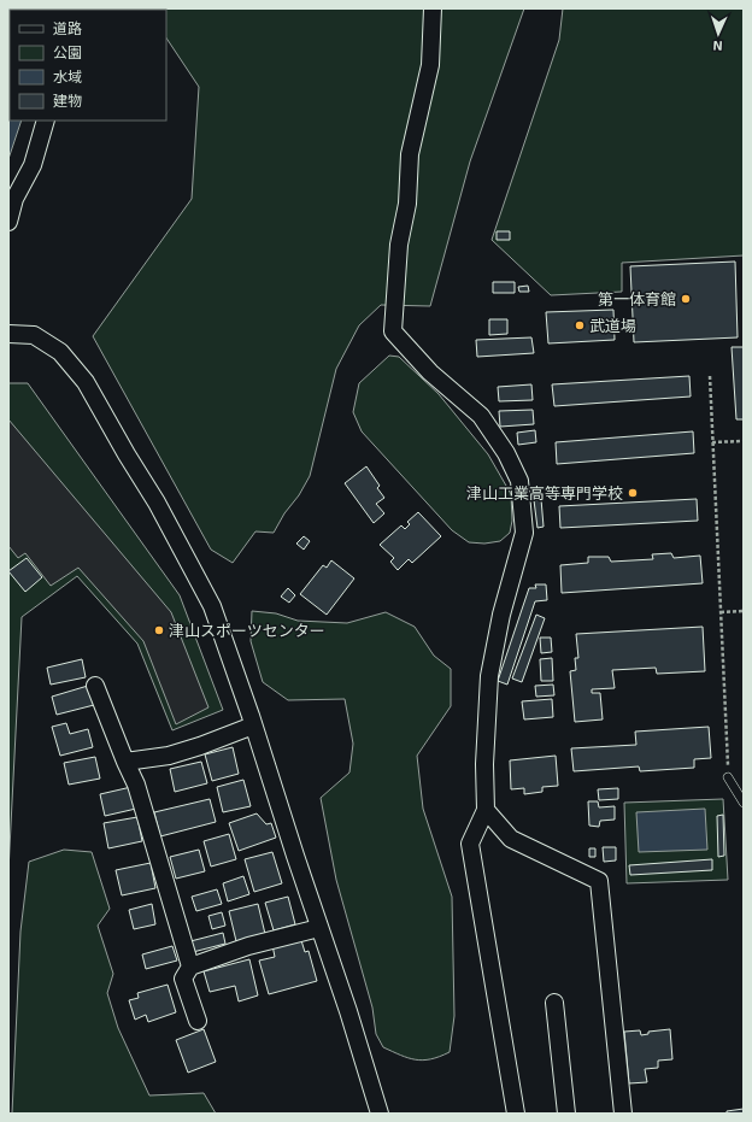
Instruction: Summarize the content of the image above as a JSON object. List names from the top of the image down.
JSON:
{
  "places": [
    "第一体育館",
    "武道場",
    "津山工業高等専門学校",
    "津山スポーツセンター"
  ],
  "legend": [
    "道路",
    "公園",
    "水域",
    "建物"
  ],
  "north": "bottom"
}
